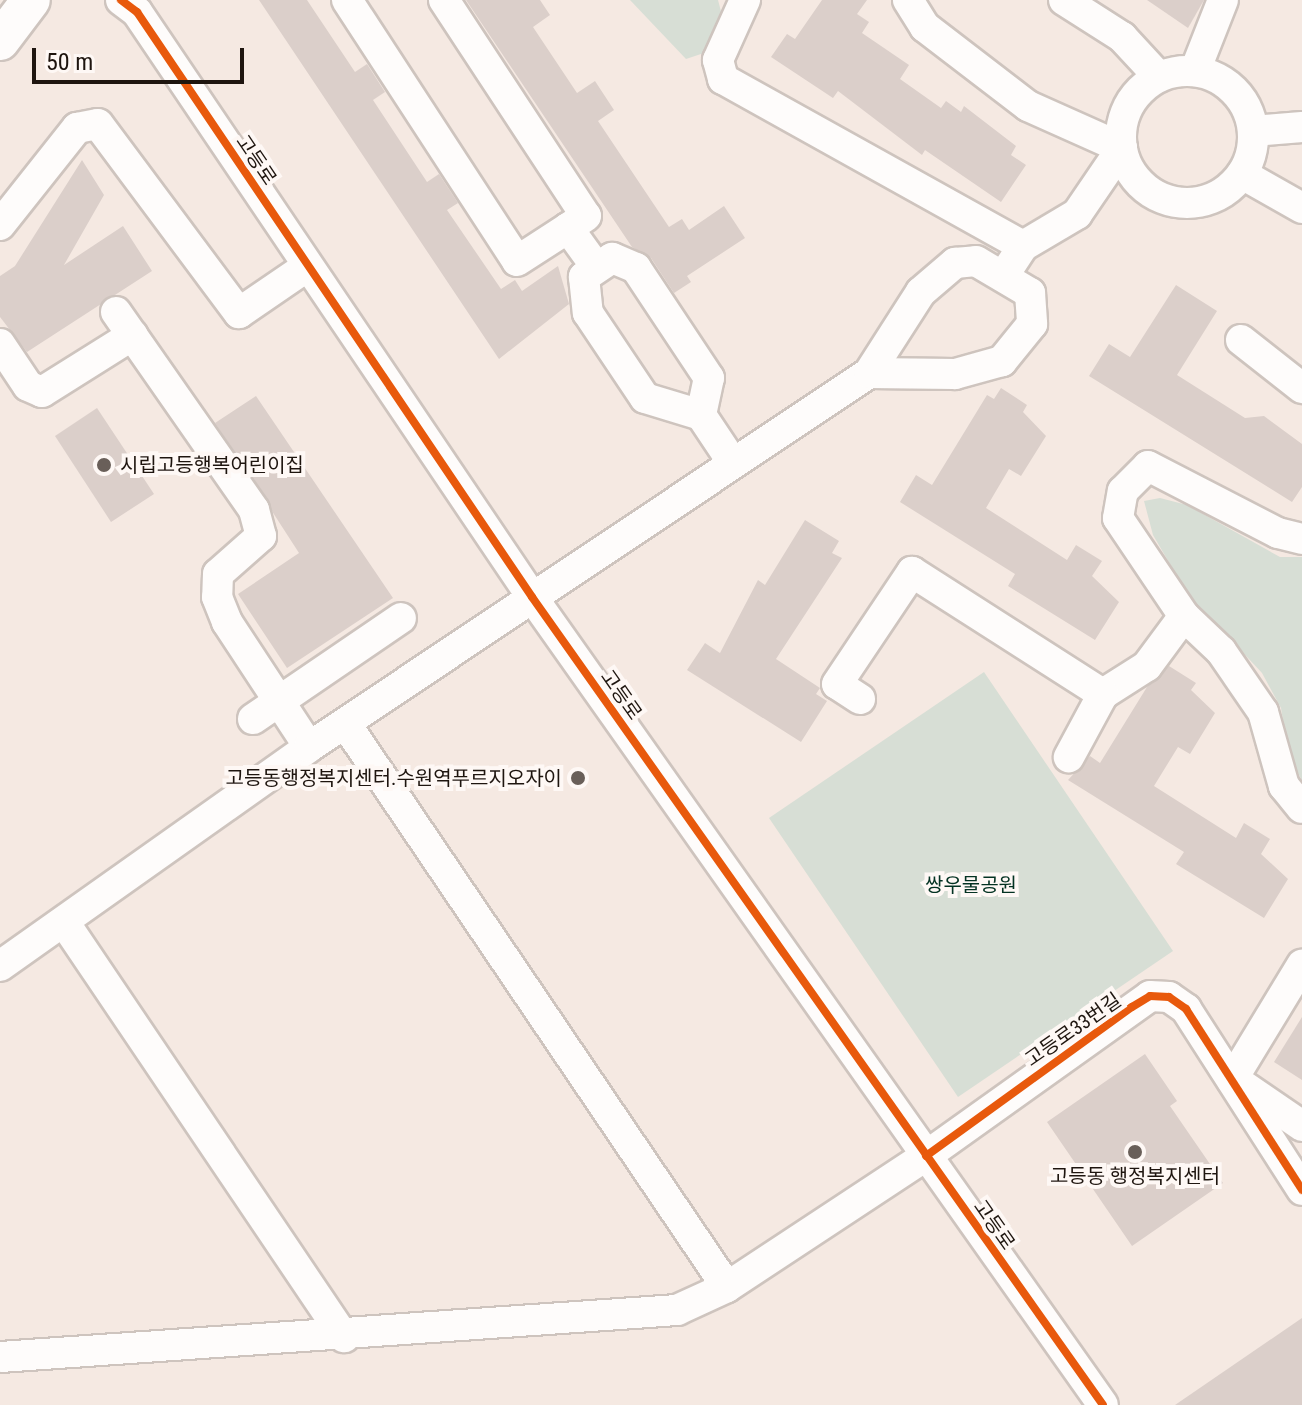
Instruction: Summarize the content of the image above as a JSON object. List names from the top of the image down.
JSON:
{
  "streets": {
    "street": ["고등로", "고등로33번길"]
  },
  "crossings": [
    ["고등로", "고등로33번길"]
  ],
  "parks": ["쌍우물공원"],
  "places": ["시립고등행복어린이집", "고등동행정복지센터.수원역푸르지오자이", "고등동 행정복지센터"],
  "scale_bar": "50 m"
}
